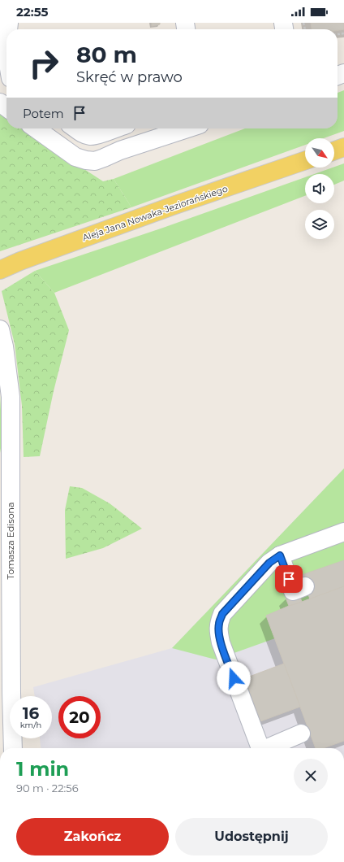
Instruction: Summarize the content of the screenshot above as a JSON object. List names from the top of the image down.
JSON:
{
  "streets": {
    "main road": ["Aleja Jana Nowaka-Jeziorańskiego"],
    "street": ["Tomasza Edisona"]
  },
  "north": "bottom right",
  "page": {
    "status": "22:55",
    "turn": ["80 m", "Skręć w prawo"],
    "then": "Potem",
    "speed": "16 km/h",
    "limit": "20",
    "heading": ["1 min", "90 m · 22:56"],
    "buttons": ["Zakończ", "Udostępnij"]
  }
}
